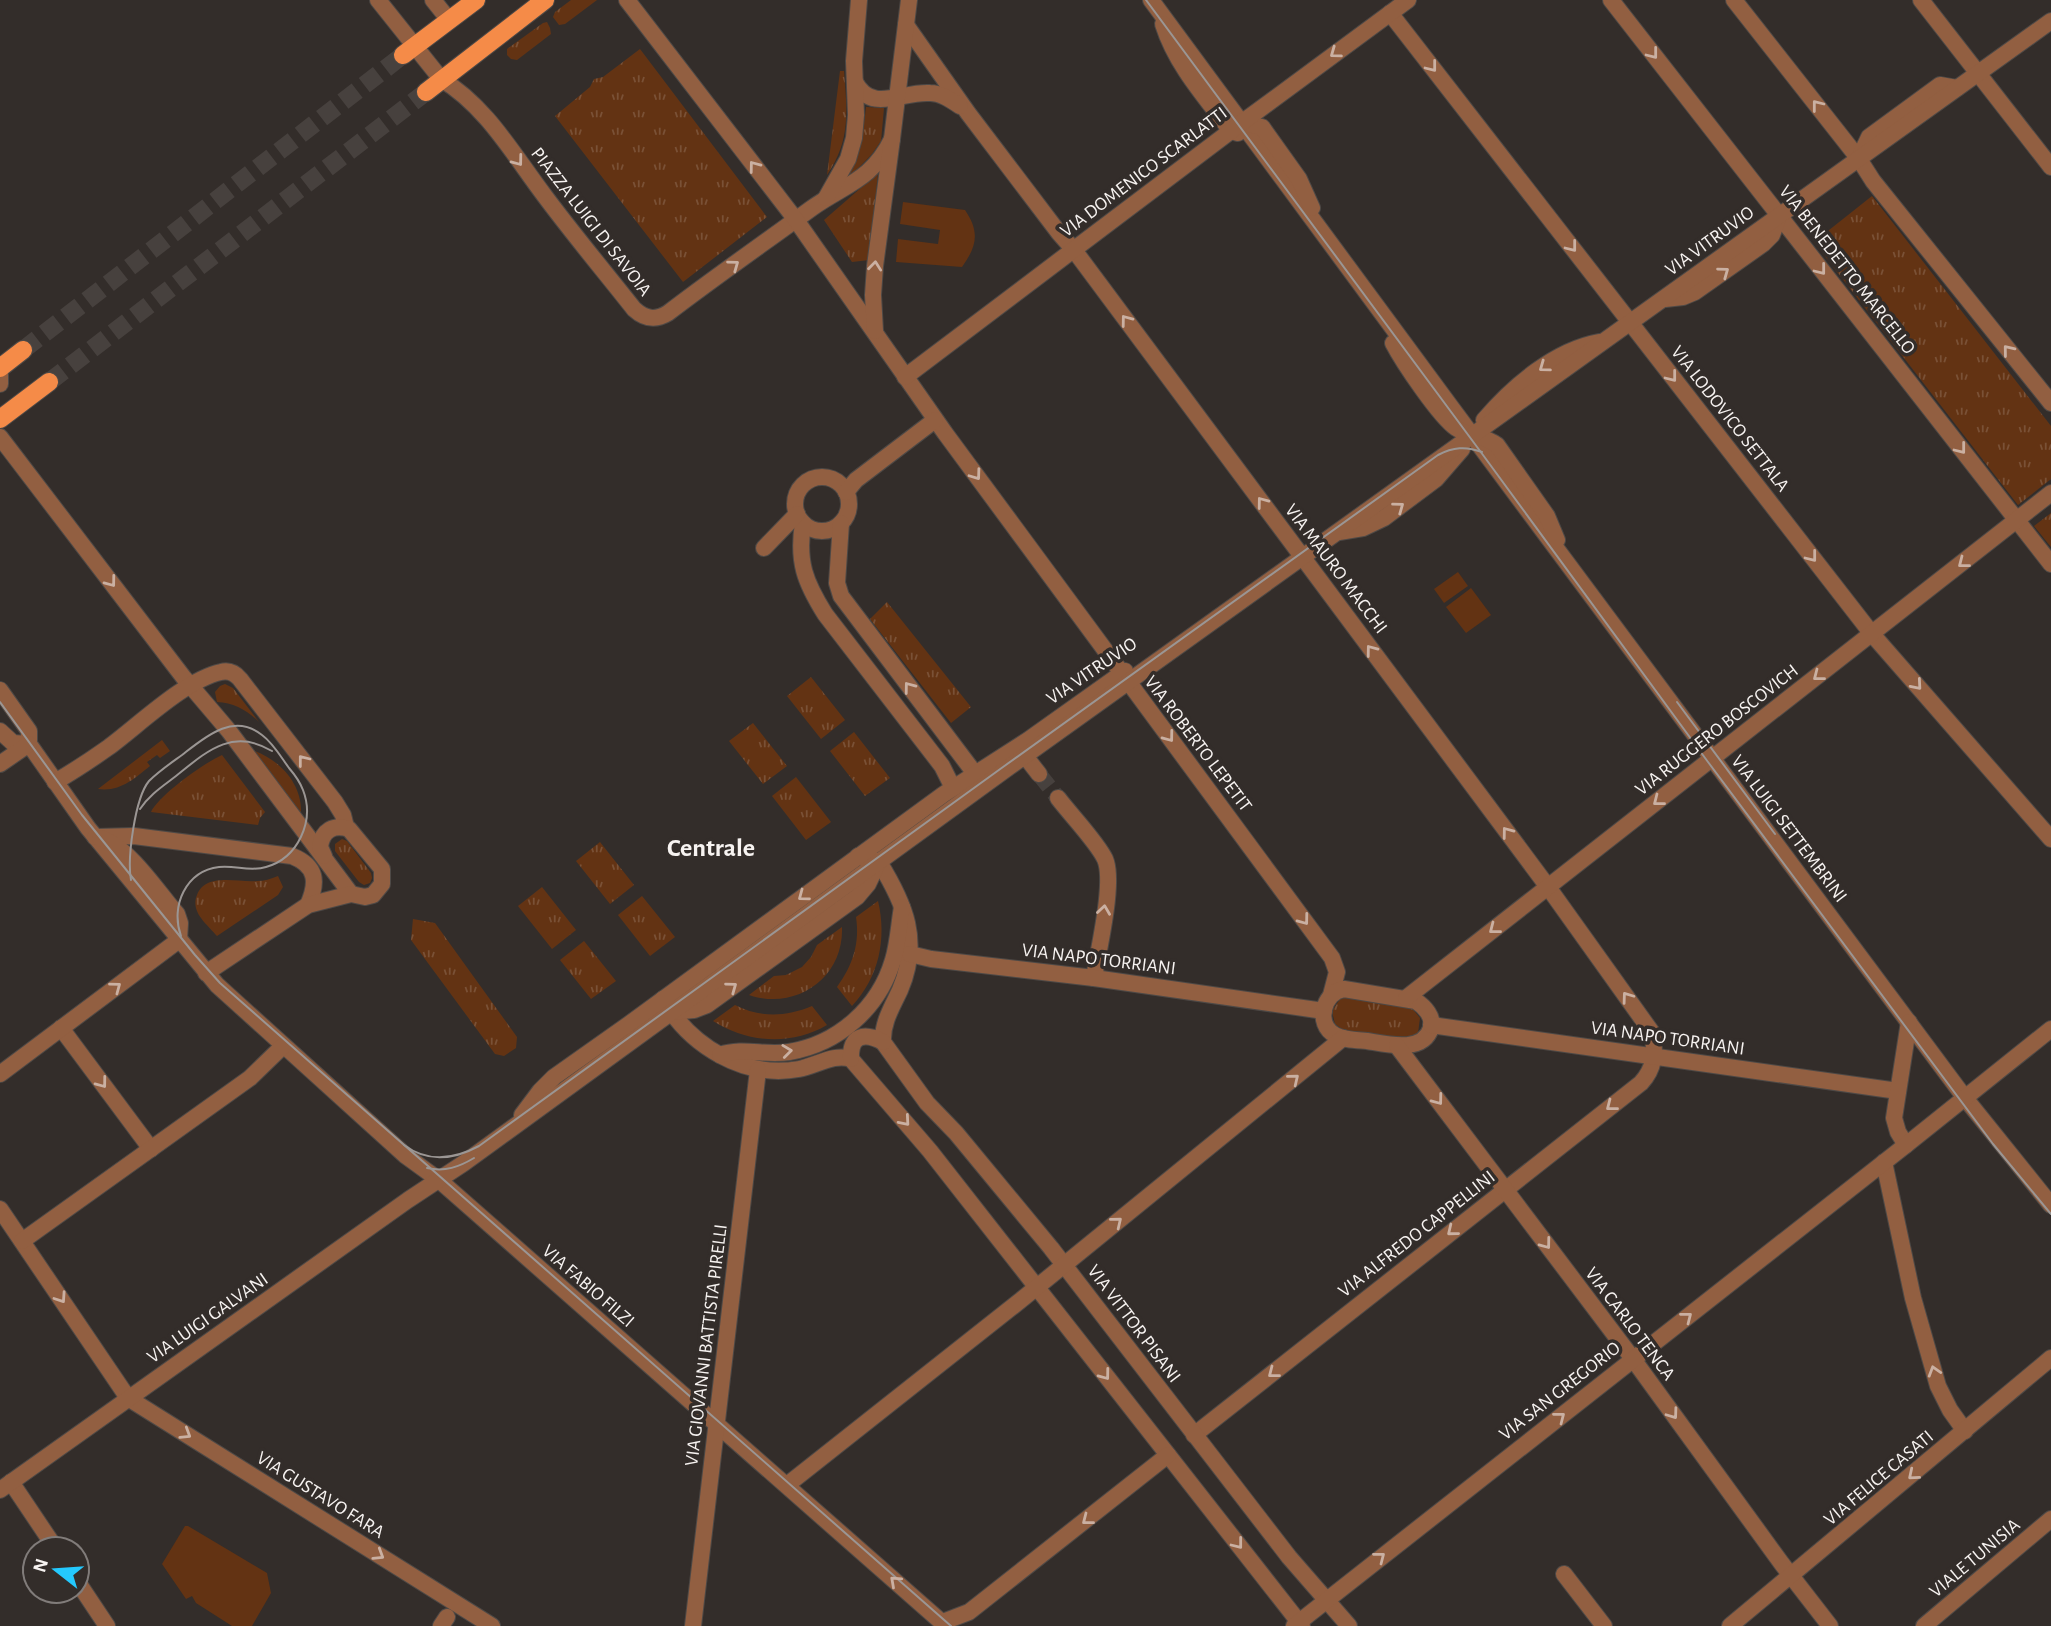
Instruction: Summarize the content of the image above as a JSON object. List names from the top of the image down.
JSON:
{
  "streets": {
    "street": [
      "VIA DOMENICO SCARLATTI",
      "PIAZZA LUIGI DI SAVOIA",
      "VIA VITRUVIO",
      "VIA BENEDETTO MARCELLO",
      "VIA LODOVICO SETTALA",
      "VIA MAURO MACCHI",
      "VIA RUGGERO BOSCOVICH",
      "VIA ROBERTO LEPETIT",
      "VIA LUIGI SETTEMBRINI",
      "VIA NAPO TORRIANI",
      "VIA ALFREDO CAPPELLINI",
      "VIA FABIO FILZI",
      "VIA LUIGI GALVANI",
      "VIA VITTOR PISANI",
      "VIA CARLO TENCA",
      "VIA GIOVANNI BATTISTA PIRELLI",
      "VIA SAN GREGORIO",
      "VIA FELICE CASATI",
      "VIA GUSTAVO FARA",
      "VIALE TUNISIA"
    ]
  },
  "crossings": [
    ["VIA DOMENICO SCARLATTI", "VIA LODOVICO SETTALA"],
    ["VIA DOMENICO SCARLATTI", "VIA MAURO MACCHI"],
    ["VIA DOMENICO SCARLATTI", "VIA LUIGI SETTEMBRINI"],
    ["VIA VITRUVIO", "VIA BENEDETTO MARCELLO"],
    ["VIA VITRUVIO", "VIA LODOVICO SETTALA"],
    ["VIA VITRUVIO", "VIA MAURO MACCHI"],
    ["VIA VITRUVIO", "VIA ROBERTO LEPETIT"],
    ["VIA VITRUVIO", "VIA LUIGI SETTEMBRINI"],
    ["VIA BENEDETTO MARCELLO", "VIA RUGGERO BOSCOVICH"],
    ["VIA LODOVICO SETTALA", "VIA RUGGERO BOSCOVICH"],
    ["VIA MAURO MACCHI", "VIA RUGGERO BOSCOVICH"],
    ["VIA MAURO MACCHI", "VIA NAPO TORRIANI"],
    ["VIA MAURO MACCHI", "VIA ALFREDO CAPPELLINI"],
    ["VIA RUGGERO BOSCOVICH", "VIA LUIGI SETTEMBRINI"],
    ["VIA ROBERTO LEPETIT", "VIA NAPO TORRIANI"],
    ["VIA LUIGI SETTEMBRINI", "VIA SAN GREGORIO"],
    ["VIA NAPO TORRIANI", "VIA ALFREDO CAPPELLINI"],
    ["VIA ALFREDO CAPPELLINI", "VIA VITTOR PISANI"],
    ["VIA ALFREDO CAPPELLINI", "VIA CARLO TENCA"],
    ["VIA FABIO FILZI", "VIA LUIGI GALVANI"],
    ["VIA FABIO FILZI", "VIA GIOVANNI BATTISTA PIRELLI"],
    ["VIA LUIGI GALVANI", "VIA GUSTAVO FARA"],
    ["VIA VITTOR PISANI", "VIA SAN GREGORIO"],
    ["VIA CARLO TENCA", "VIA SAN GREGORIO"],
    ["VIA CARLO TENCA", "VIA FELICE CASATI"]
  ],
  "one_way": [
    "VIA LODOVICO SETTALA",
    "VIA MAURO MACCHI",
    "VIA RUGGERO BOSCOVICH",
    "VIA ROBERTO LEPETIT",
    "VIA ALFREDO CAPPELLINI",
    "VIA CARLO TENCA",
    "VIA SAN GREGORIO",
    "VIA FELICE CASATI",
    "VIA GUSTAVO FARA"
  ],
  "districts": ["Centrale"],
  "north": "left"
}
